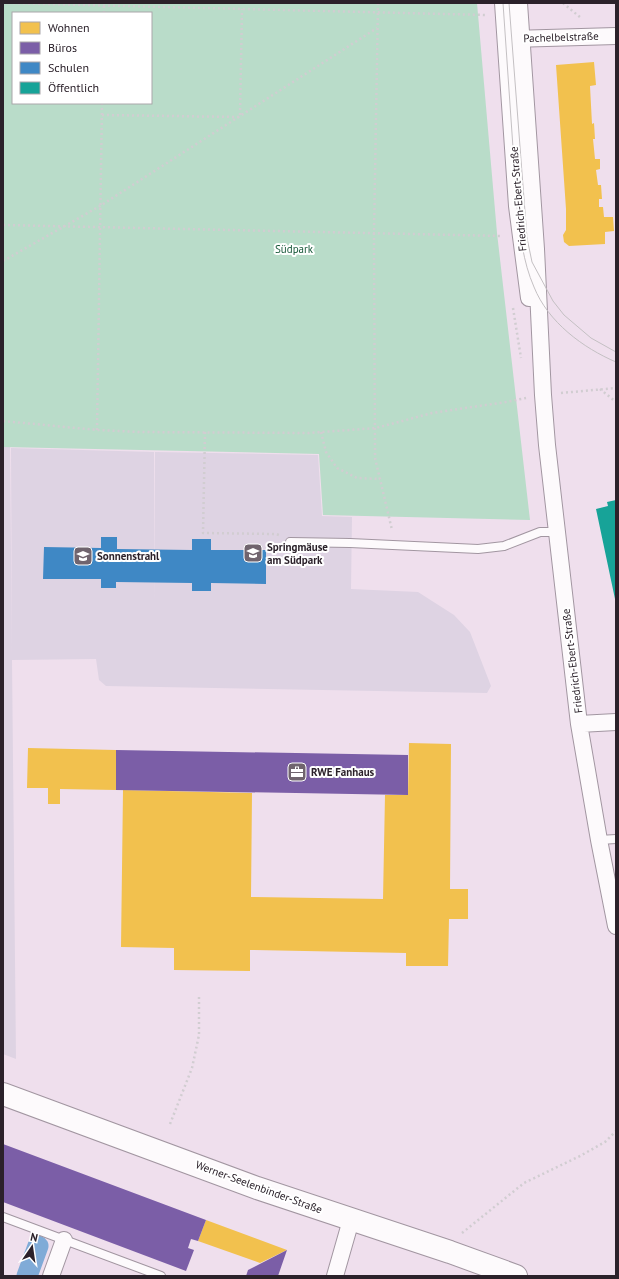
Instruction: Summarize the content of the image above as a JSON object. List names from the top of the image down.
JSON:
{
  "streets": {
    "street": ["Pachelbelstraße", "Friedrich-Ebert-Straße", "Werner-Seelenbinder-Straße"]
  },
  "crossings": [
    ["Pachelbelstraße", "Friedrich-Ebert-Straße"]
  ],
  "parks": ["Südpark"],
  "places": {
    "school or university": ["Springmäuse am Südpark", "Sonnenstrahl"],
    "office": ["RWE Fanhaus"]
  },
  "legend": [
    "Wohnen",
    "Büros",
    "Schulen",
    "Öffentlich"
  ],
  "north": "top"
}
